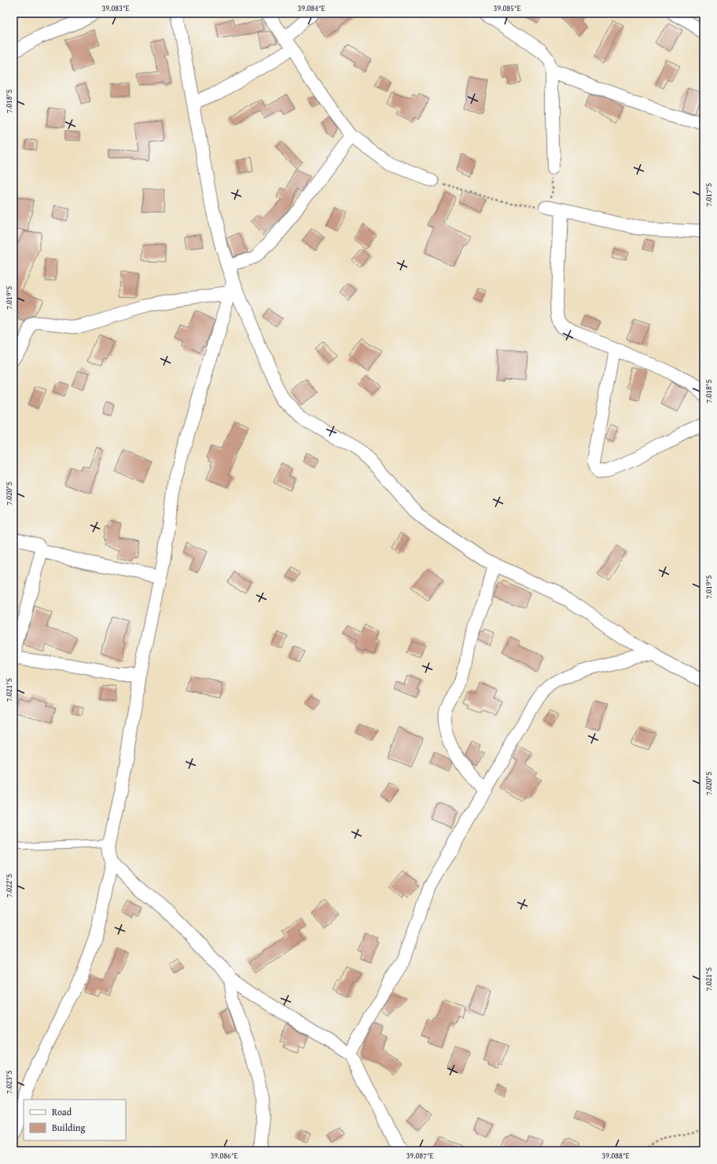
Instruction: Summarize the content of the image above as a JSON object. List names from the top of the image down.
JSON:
{
  "legend": ["Road", "Building"],
  "coordinates": [
    "39.083°E",
    "39.084°E",
    "39.085°E",
    "7.018°S",
    "7.017°S",
    "7.019°S",
    "7.020°S",
    "7.021°S",
    "7.022°S",
    "7.023°S",
    "39.086°E",
    "39.087°E",
    "39.088°E"
  ]
}
